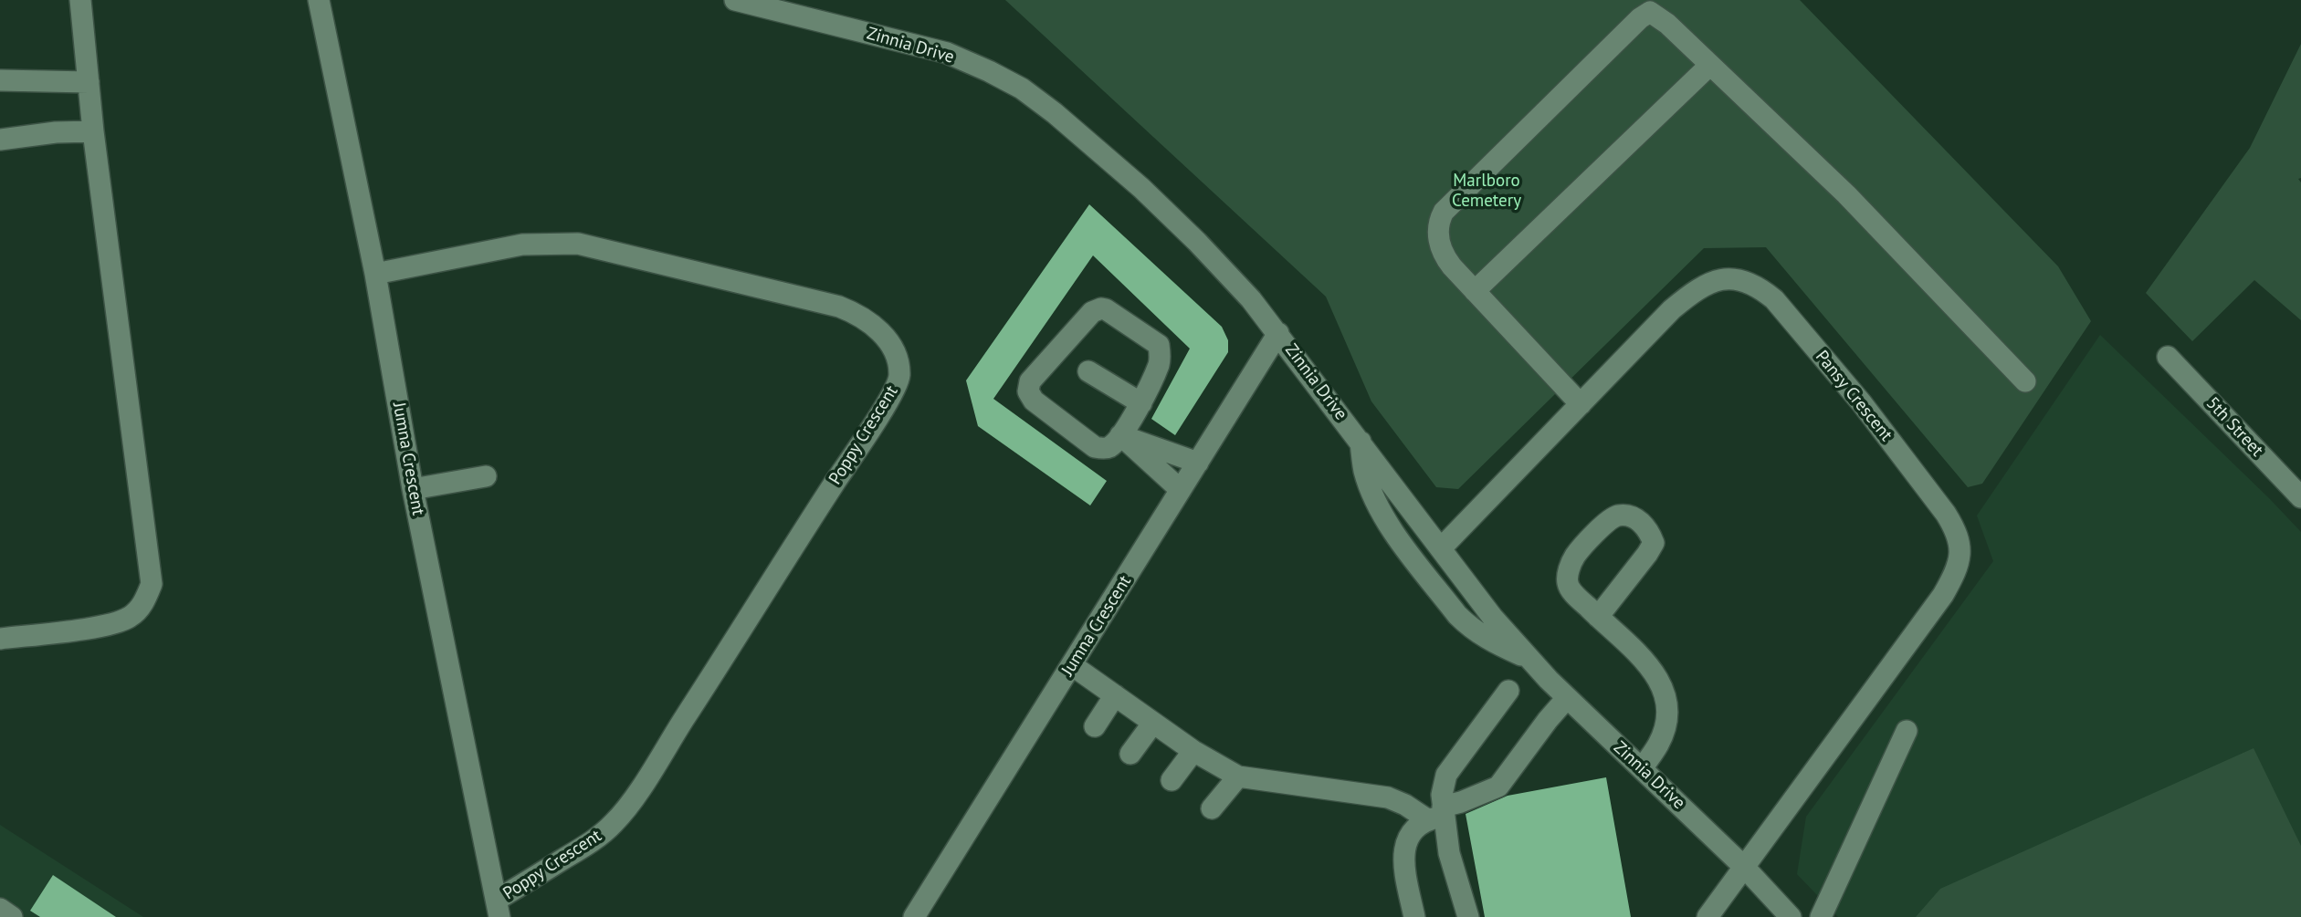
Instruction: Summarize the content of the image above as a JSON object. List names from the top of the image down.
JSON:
{
  "streets": {
    "street": [
      "Zinnia Drive",
      "Pansy Crescent",
      "5th Street",
      "Poppy Crescent",
      "Jumna Crescent"
    ]
  },
  "crossings": [
    ["Zinnia Drive", "Pansy Crescent"],
    ["Zinnia Drive", "Jumna Crescent"],
    ["Poppy Crescent", "Jumna Crescent"]
  ],
  "parks": ["Marlboro Cemetery"]
}
